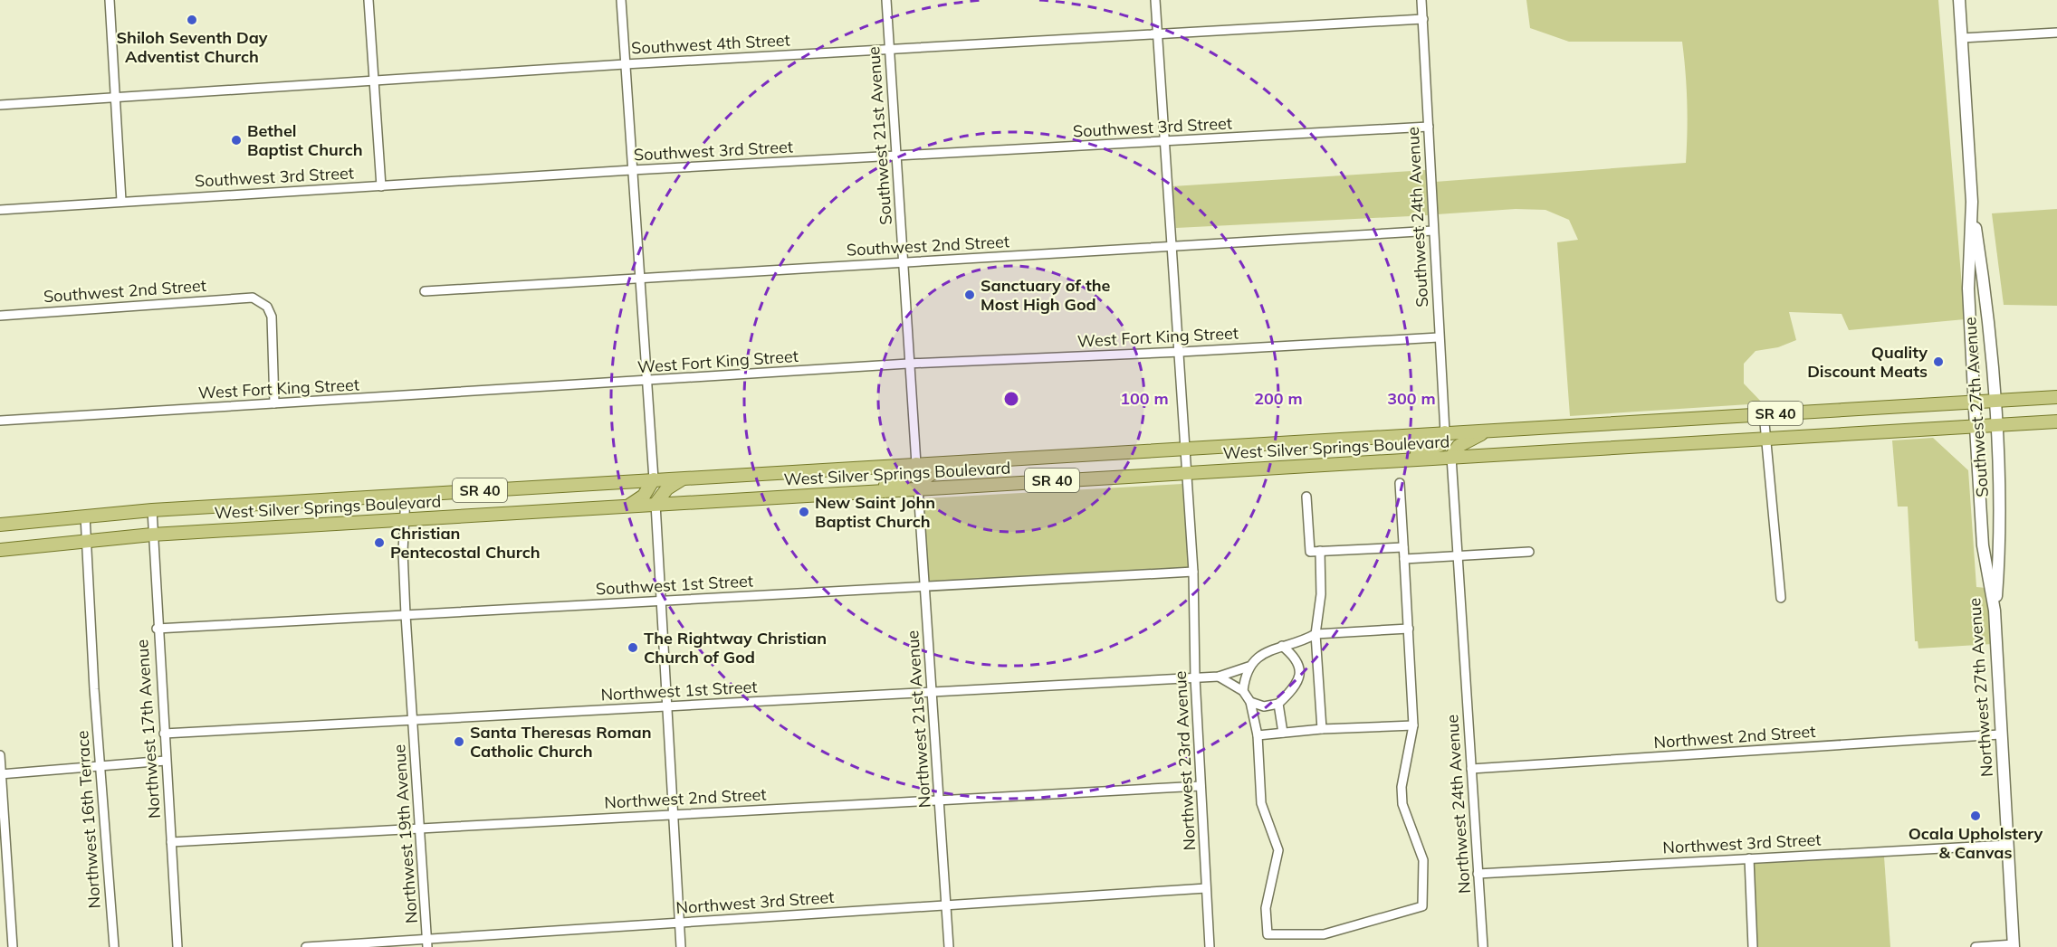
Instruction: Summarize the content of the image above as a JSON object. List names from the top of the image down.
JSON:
{
  "streets": {
    "main road": [
      "Southwest 27th Avenue",
      "SR 40",
      "West Silver Springs Boulevard",
      "Northwest 27th Avenue"
    ],
    "street": [
      "Southwest 4th Street",
      "Southwest 3rd Street",
      "Southwest 21st Avenue",
      "Southwest 24th Avenue",
      "Southwest 2nd Street",
      "West Fort King Street",
      "Southwest 1st Street",
      "Northwest 1st Street",
      "Northwest 21st Avenue",
      "Northwest 17th Avenue",
      "Northwest 2nd Street",
      "Northwest 23rd Avenue",
      "Northwest 24th Avenue",
      "Northwest 16th Terrace",
      "Northwest 19th Avenue",
      "Northwest 3rd Street"
    ]
  },
  "crossings": [
    ["Southwest 4th Street", "Southwest 21st Avenue"],
    ["Southwest 4th Street", "Southwest 24th Avenue"],
    ["Southwest 4th Street", "Northwest 23rd Avenue"],
    ["Southwest 3rd Street", "Southwest 21st Avenue"],
    ["Southwest 3rd Street", "Southwest 24th Avenue"],
    ["Southwest 3rd Street", "Northwest 23rd Avenue"],
    ["Southwest 21st Avenue", "Southwest 2nd Street"],
    ["Southwest 21st Avenue", "West Fort King Street"],
    ["Southwest 21st Avenue", "West Silver Springs Boulevard"],
    ["Southwest 24th Avenue", "Southwest 2nd Street"],
    ["Southwest 24th Avenue", "West Fort King Street"],
    ["Southwest 24th Avenue", "West Silver Springs Boulevard"],
    ["Southwest 2nd Street", "West Fort King Street"],
    ["Southwest 2nd Street", "Northwest 23rd Avenue"],
    ["West Fort King Street", "Northwest 23rd Avenue"],
    ["Southwest 27th Avenue", "West Silver Springs Boulevard"],
    ["Southwest 27th Avenue", "Northwest 27th Avenue"],
    ["West Silver Springs Boulevard", "Northwest 27th Avenue"],
    ["West Silver Springs Boulevard", "Northwest 21st Avenue"],
    ["West Silver Springs Boulevard", "Northwest 17th Avenue"],
    ["West Silver Springs Boulevard", "Northwest 23rd Avenue"],
    ["West Silver Springs Boulevard", "Northwest 16th Terrace"],
    ["West Silver Springs Boulevard", "Northwest 19th Avenue"],
    ["Southwest 1st Street", "Northwest 21st Avenue"],
    ["Southwest 1st Street", "Northwest 17th Avenue"],
    ["Southwest 1st Street", "Northwest 23rd Avenue"],
    ["Southwest 1st Street", "Northwest 19th Avenue"],
    ["Northwest 27th Avenue", "Northwest 2nd Street"],
    ["Northwest 27th Avenue", "Northwest 3rd Street"],
    ["Northwest 1st Street", "Northwest 21st Avenue"],
    ["Northwest 1st Street", "Northwest 17th Avenue"],
    ["Northwest 1st Street", "Northwest 23rd Avenue"],
    ["Northwest 1st Street", "Northwest 19th Avenue"],
    ["Northwest 21st Avenue", "Northwest 2nd Street"],
    ["Northwest 21st Avenue", "Northwest 3rd Street"],
    ["Northwest 17th Avenue", "Northwest 2nd Street"],
    ["Northwest 2nd Street", "Northwest 23rd Avenue"],
    ["Northwest 2nd Street", "Northwest 24th Avenue"],
    ["Northwest 2nd Street", "Northwest 19th Avenue"],
    ["Northwest 23rd Avenue", "Northwest 3rd Street"],
    ["Northwest 24th Avenue", "Northwest 3rd Street"],
    ["Northwest 19th Avenue", "Northwest 3rd Street"]
  ],
  "places": [
    "Shiloh Seventh Day Adventist Church",
    "Bethel Baptist Church",
    "Sanctuary of the Most High God",
    "Quality Discount Meats",
    "New Saint John Baptist Church",
    "Christian Pentecostal Church",
    "The Rightway Christian Church of God",
    "Santa Theresas Roman Catholic Church",
    "Ocala Upholstery & Canvas"
  ],
  "rings": ["100 m", "200 m", "300 m"]
}
